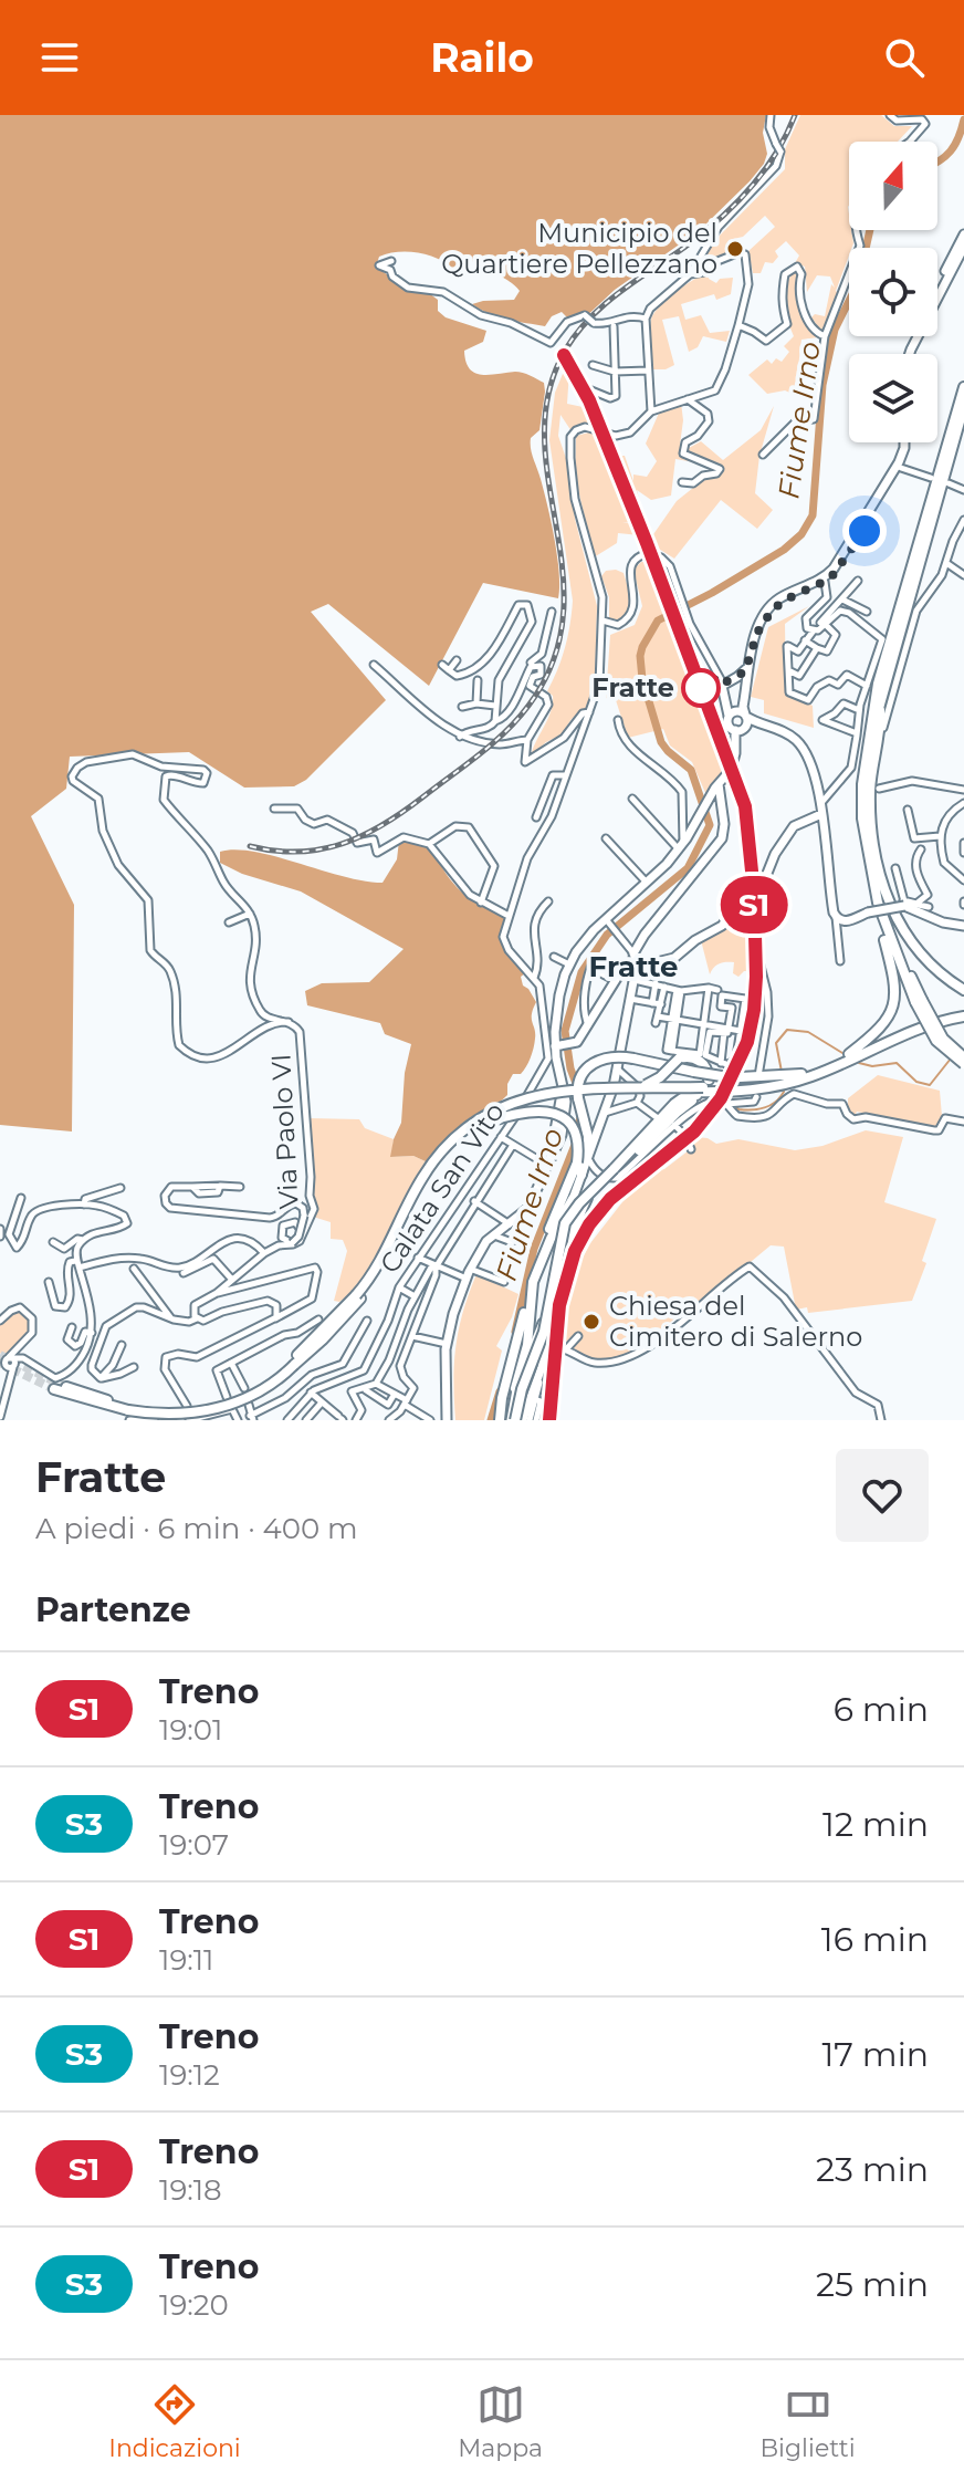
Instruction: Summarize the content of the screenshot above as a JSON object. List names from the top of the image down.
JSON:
{
  "streets": {
    "street": ["Via Paolo VI", "Calata San Vito"]
  },
  "districts": ["Fratte"],
  "water": ["Fiume Irno"],
  "places": ["Municipio del Quartiere Pellezzano", "Fratte", "Chiesa del Cimitero di Salerno"],
  "north": "top",
  "page": {
    "header": "Railo",
    "on_map": "S1",
    "heading": [
      ["Fratte", "A piedi · 6 min · 400 m"],
      "Partenze"
    ],
    "list": [
      {
        "mark": "S1",
        "name": "Treno",
        "note": "19:01",
        "value": "6 min"
      },
      {
        "mark": "S3",
        "name": "Treno",
        "note": "19:07",
        "value": "12 min"
      },
      {
        "mark": "S1",
        "name": "Treno",
        "note": "19:11",
        "value": "16 min"
      },
      {
        "mark": "S3",
        "name": "Treno",
        "note": "19:12",
        "value": "17 min"
      },
      {
        "mark": "S1",
        "name": "Treno",
        "note": "19:18",
        "value": "23 min"
      },
      {
        "mark": "S3",
        "name": "Treno",
        "note": "19:20",
        "value": "25 min"
      }
    ],
    "tabs": ["Indicazioni", "Mappa", "Biglietti"]
  }
}
